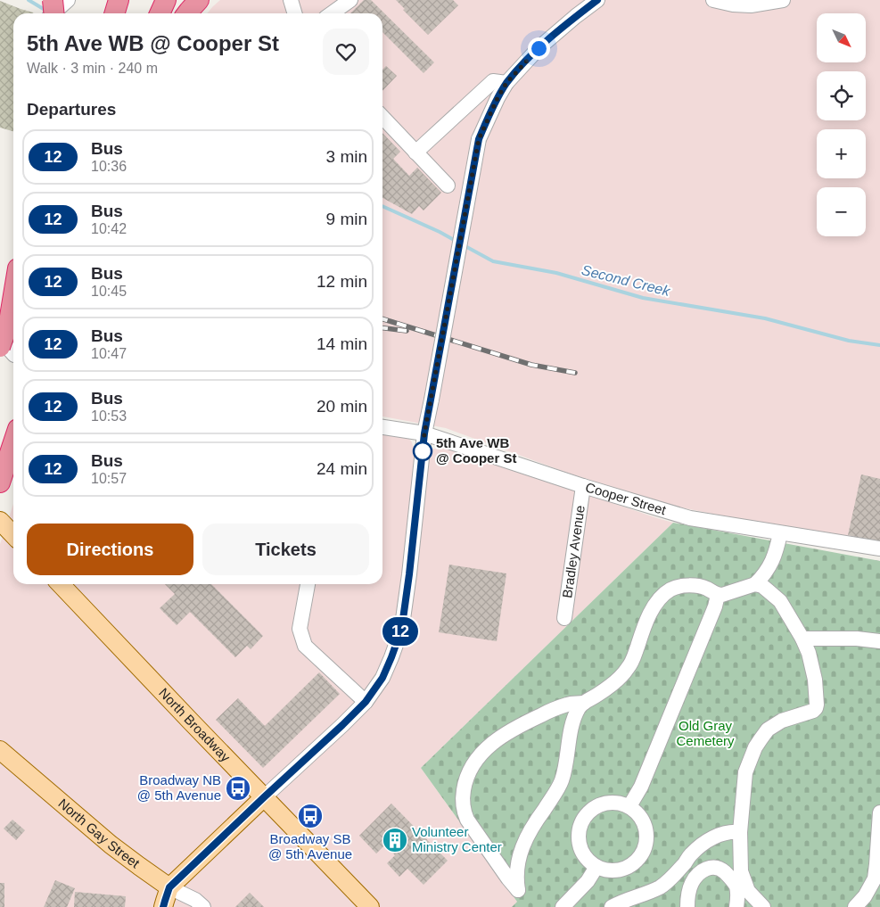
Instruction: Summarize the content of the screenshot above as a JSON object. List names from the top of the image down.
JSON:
{
  "streets": {
    "main road": ["North Broadway", "North Gay Street"],
    "street": ["Cooper Street", "Bradley Avenue"]
  },
  "crossings": [
    ["Cooper Street", "Bradley Avenue"]
  ],
  "water": ["Second Creek"],
  "parks": ["Old Gray Cemetery"],
  "places": {
    "other": ["5th Ave WB @ Cooper St"],
    "bus stop": ["Broadway NB @ 5th Avenue", "Broadway SB @ 5th Avenue"],
    "building": ["Volunteer Ministry Center"]
  },
  "lines": ["bus line 12"],
  "north": "bottom right",
  "page": {
    "on_map": "12",
    "map_buttons": ["+", "−"],
    "heading": [
      ["5th Ave WB @ Cooper St", "Walk · 3 min · 240 m"],
      "Departures"
    ],
    "list": [
      {
        "mark": "12",
        "name": "Bus",
        "note": "10:36",
        "value": "3 min"
      },
      {
        "mark": "12",
        "name": "Bus",
        "note": "10:42",
        "value": "9 min"
      },
      {
        "mark": "12",
        "name": "Bus",
        "note": "10:45",
        "value": "12 min"
      },
      {
        "mark": "12",
        "name": "Bus",
        "note": "10:47",
        "value": "14 min"
      },
      {
        "mark": "12",
        "name": "Bus",
        "note": "10:53",
        "value": "20 min"
      },
      {
        "mark": "12",
        "name": "Bus",
        "note": "10:57",
        "value": "24 min"
      }
    ],
    "buttons": ["Directions", "Tickets"]
  }
}
